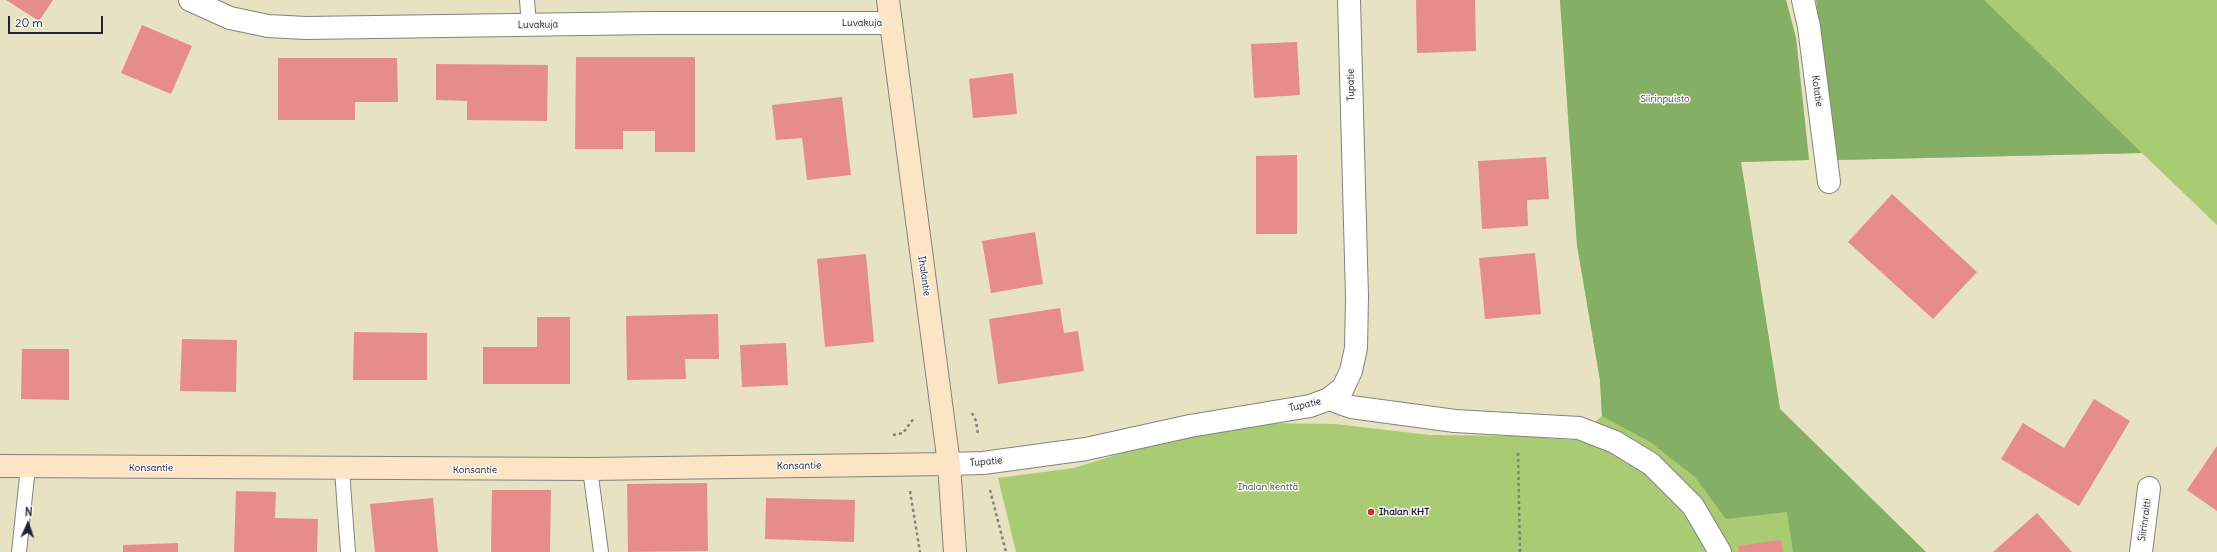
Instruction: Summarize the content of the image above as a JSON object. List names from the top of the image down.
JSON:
{
  "streets": {
    "street": [
      "Luvakuja",
      "Tupatie",
      "Kotatie",
      "Ihalantie",
      "Konsantie",
      "Siirinraitti"
    ]
  },
  "crossings": [
    ["Luvakuja", "Ihalantie"],
    ["Tupatie", "Ihalantie"],
    ["Tupatie", "Konsantie"],
    ["Ihalantie", "Konsantie"]
  ],
  "parks": ["Siirinpuisto", "Ihalan kenttä"],
  "places": ["Ihalan KHT"],
  "scale_bar": "20 m",
  "north": "top"
}
